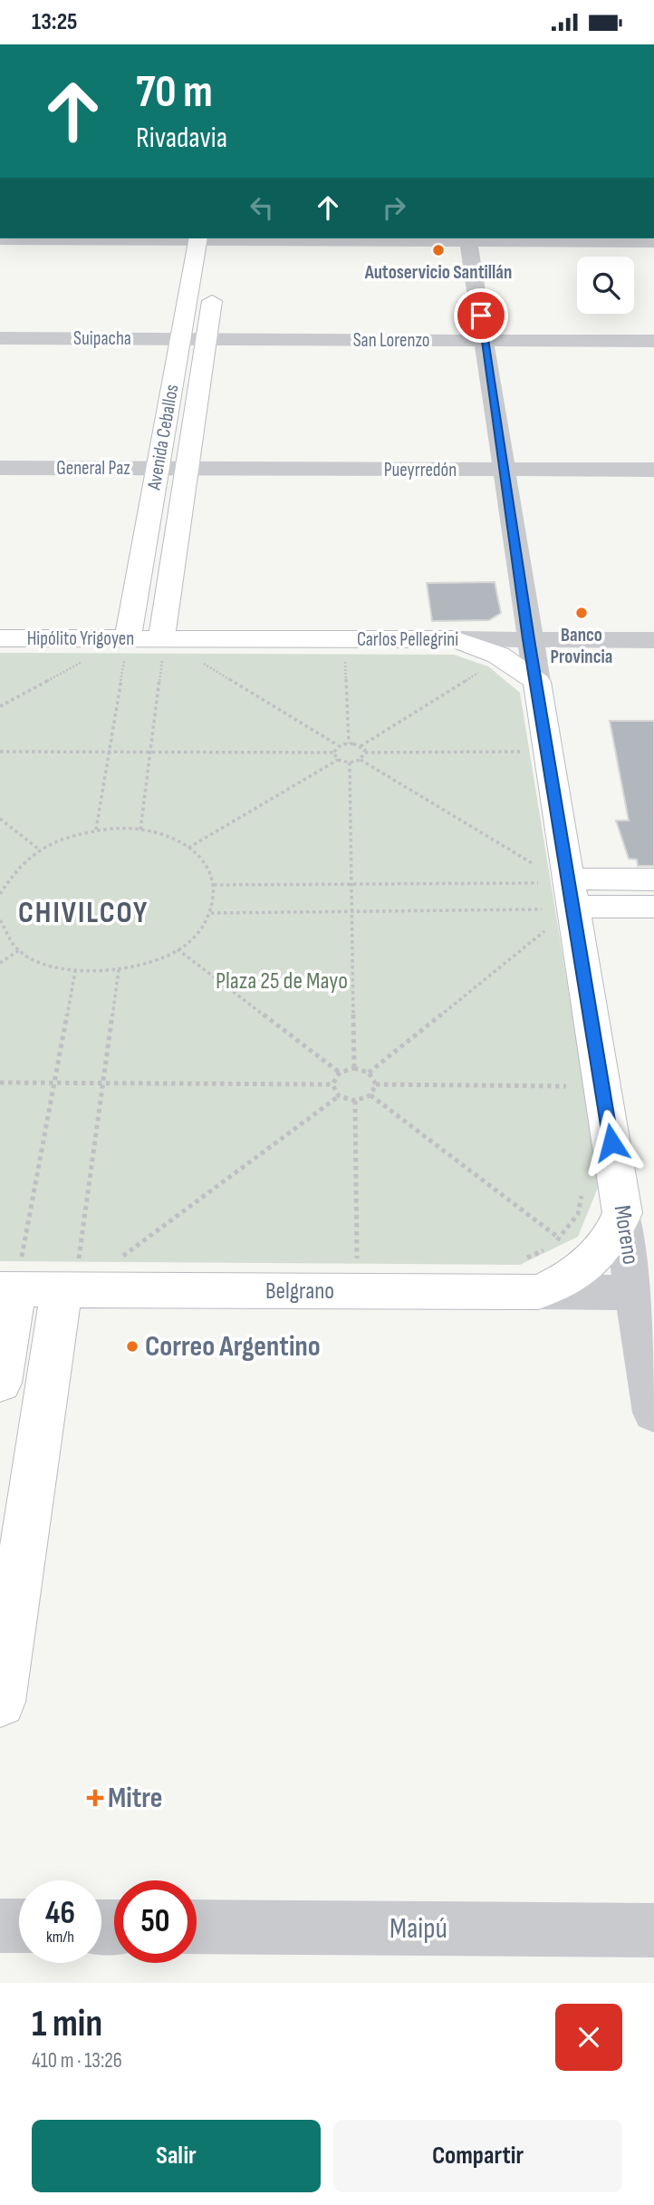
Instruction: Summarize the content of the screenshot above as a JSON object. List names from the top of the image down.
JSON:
{
  "streets": {
    "main road": [
      "Avenida Ceballos",
      "Hipólito Yrigoyen",
      "Carlos Pellegrini",
      "Moreno",
      "Belgrano"
    ],
    "street": [
      "Suipacha",
      "San Lorenzo",
      "General Paz",
      "Pueyrredón",
      "Maipú"
    ]
  },
  "crossings": [
    ["Suipacha", "San Lorenzo"],
    ["Suipacha", "Avenida Ceballos"],
    ["San Lorenzo", "Avenida Ceballos"],
    ["Avenida Ceballos", "General Paz"],
    ["Avenida Ceballos", "Pueyrredón"],
    ["Avenida Ceballos", "Hipólito Yrigoyen"],
    ["Avenida Ceballos", "Carlos Pellegrini"],
    ["General Paz", "Pueyrredón"],
    ["Hipólito Yrigoyen", "Carlos Pellegrini"],
    ["Moreno", "Belgrano"]
  ],
  "districts": ["CHIVILCOY"],
  "parks": ["Plaza 25 de Mayo"],
  "places": {
    "other": ["Autoservicio Santillán", "Banco Provincia", "Correo Argentino"],
    "health": ["Mitre"]
  },
  "page": {
    "status": "13:25",
    "turn": ["70 m", "Rivadavia"],
    "speed": "46 km/h",
    "limit": "50",
    "heading": ["1 min", "410 m · 13:26"],
    "buttons": ["Salir", "Compartir"]
  }
}
